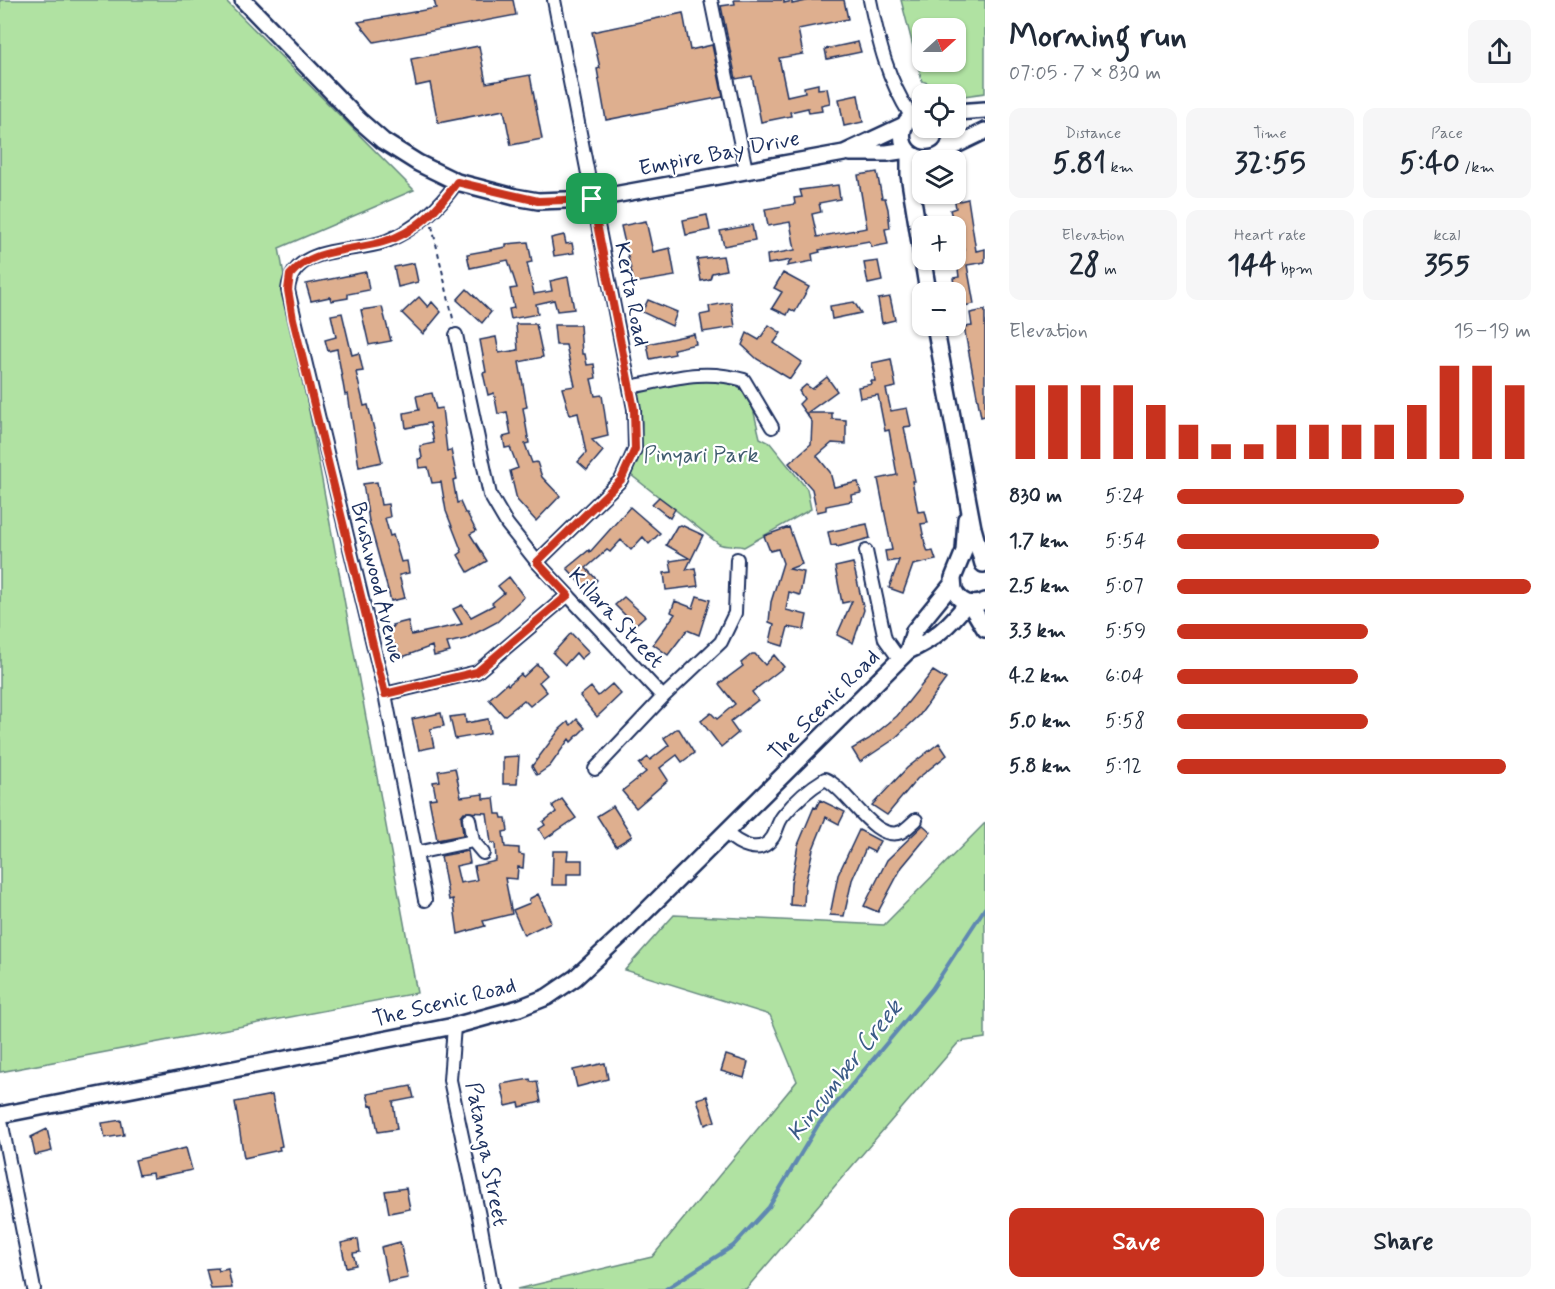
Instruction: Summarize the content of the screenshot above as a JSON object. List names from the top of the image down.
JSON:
{
  "streets": {
    "main road": ["Empire Bay Drive", "The Scenic Road"],
    "street": [
      "Kerta Road",
      "Brushwood Avenue",
      "Killara Street",
      "Patanga Street"
    ]
  },
  "crossings": [
    ["Empire Bay Drive", "Kerta Road"],
    ["Kerta Road", "Killara Street"],
    ["The Scenic Road", "Patanga Street"]
  ],
  "water": ["Kincumber Creek"],
  "parks": ["Pinyari Park"],
  "north": "right",
  "page": {
    "heading": ["Morning run", "07:05 · 7 × 830 m"],
    "map_buttons": ["+", "−"],
    "stats": [
      ["Distance", "5.81 km"],
      ["Time", "32:55"],
      ["Pace", "5:40 /km"],
      ["Elevation", "28 m"],
      ["Heart rate", "144 bpm"],
      ["kcal", "355"]
    ],
    "chart": ["Elevation", "15–19 m"],
    "list": [
      {
        "name": "830 m",
        "note": "5:24"
      },
      {
        "name": "1.7 km",
        "note": "5:54"
      },
      {
        "name": "2.5 km",
        "note": "5:07"
      },
      {
        "name": "3.3 km",
        "note": "5:59"
      },
      {
        "name": "4.2 km",
        "note": "6:04"
      },
      {
        "name": "5.0 km",
        "note": "5:58"
      },
      {
        "name": "5.8 km",
        "note": "5:12"
      }
    ],
    "buttons": ["Save", "Share"]
  }
}
